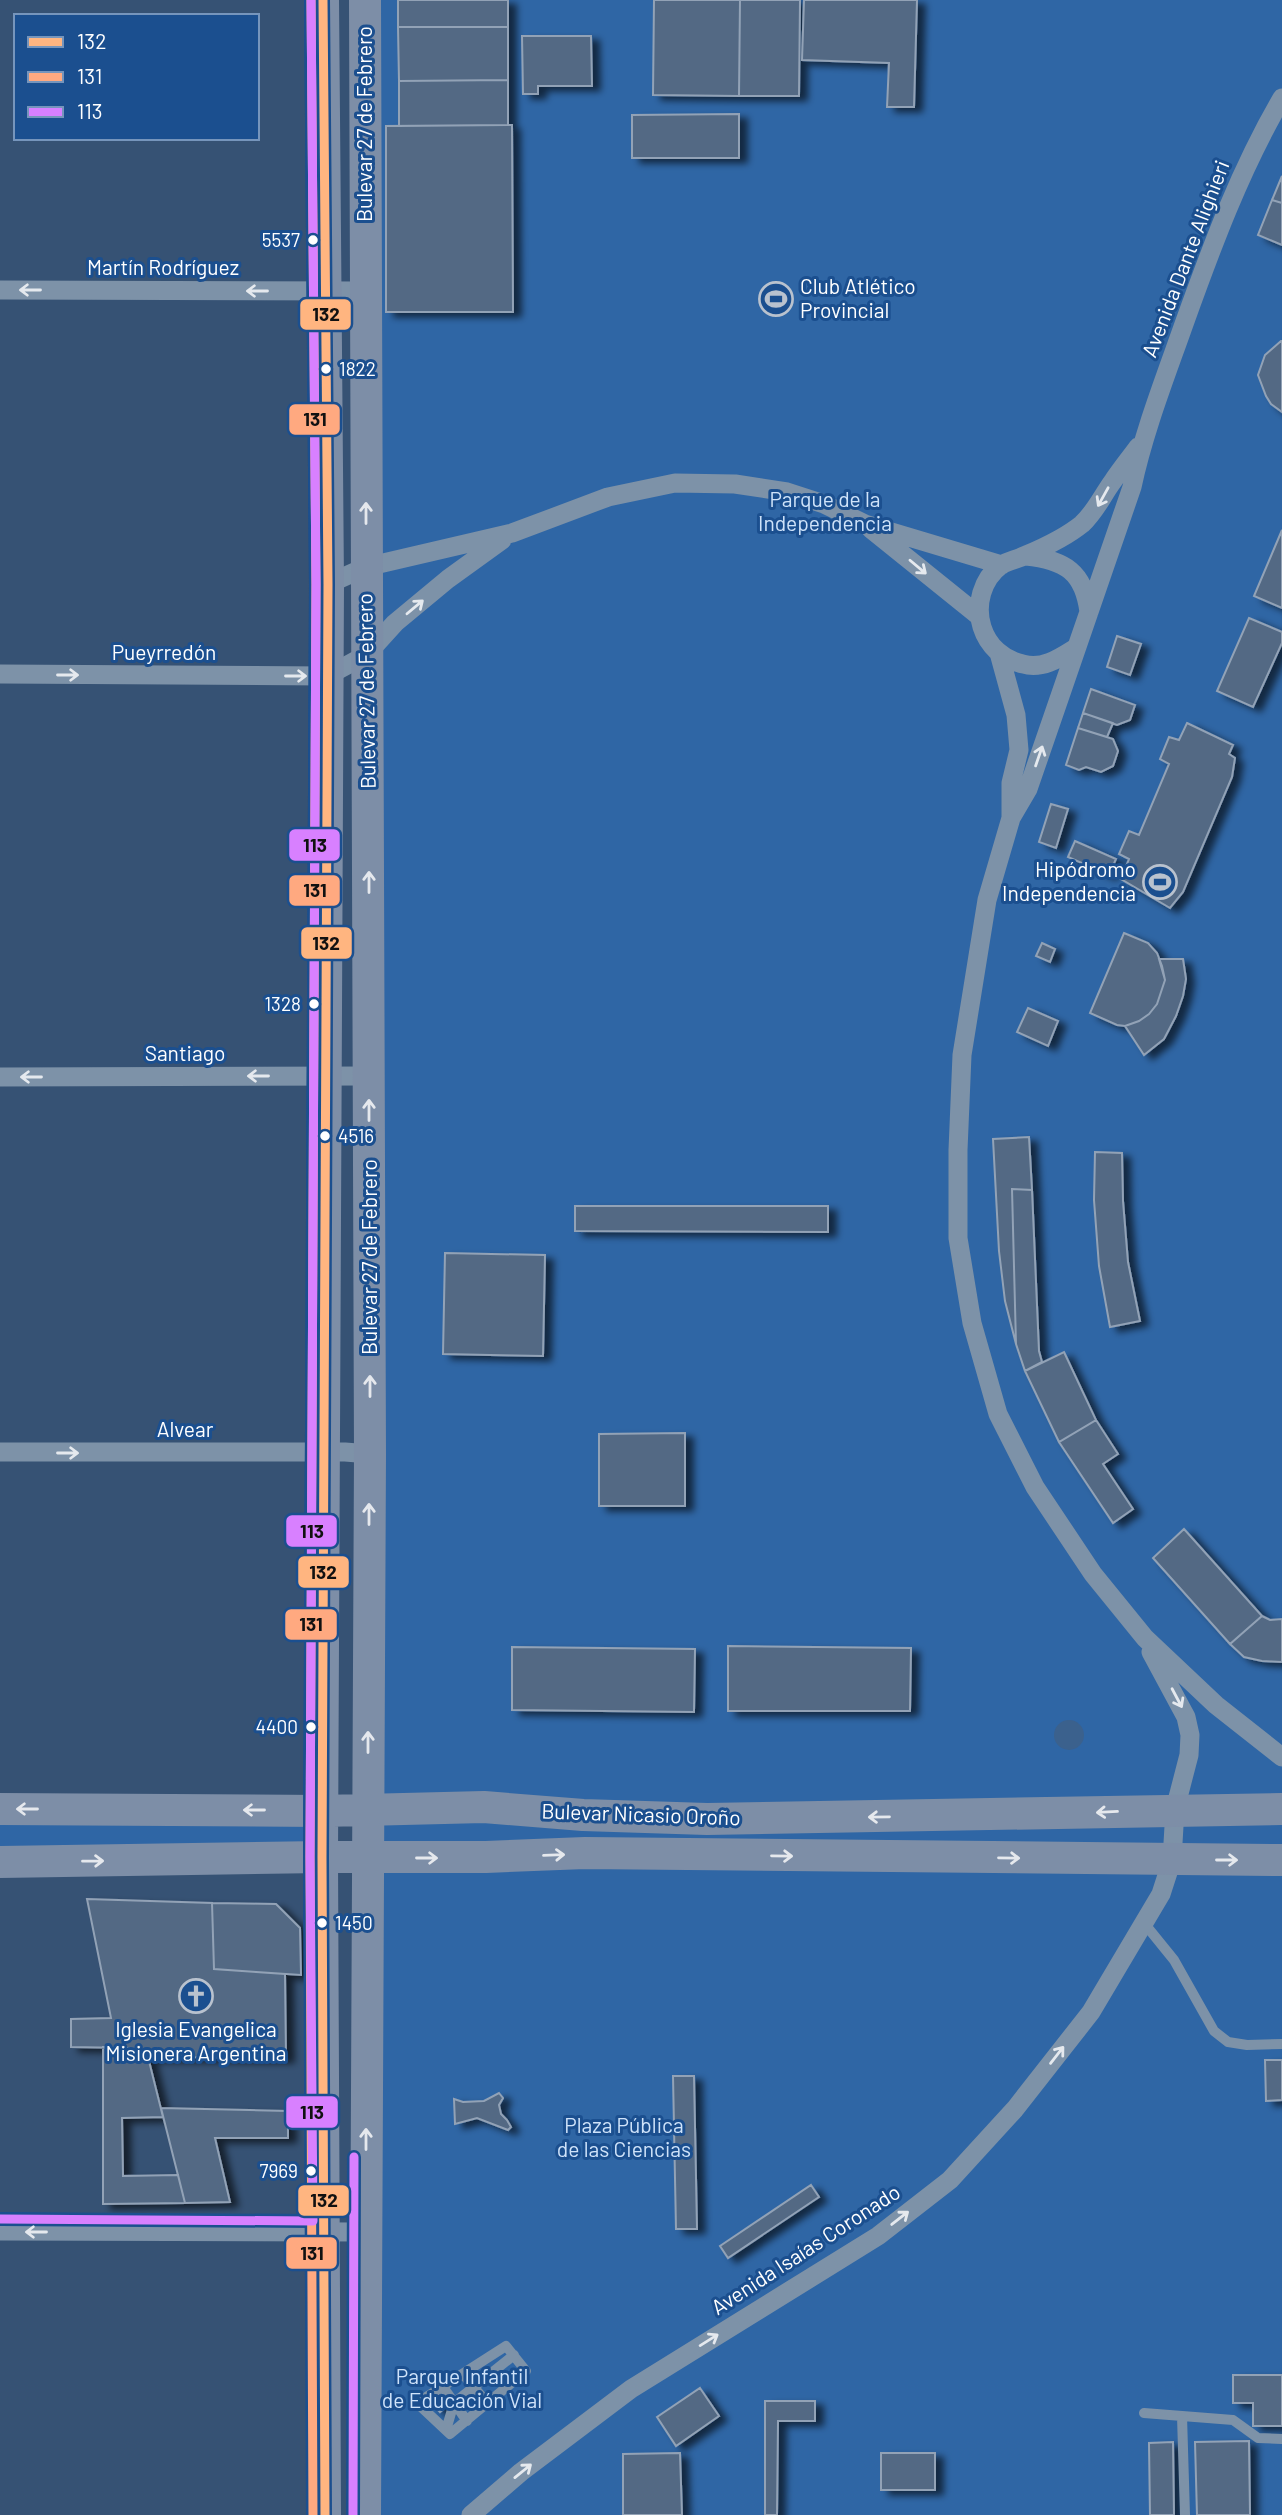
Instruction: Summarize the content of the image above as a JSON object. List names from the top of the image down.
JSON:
{
  "streets": {
    "main road": ["Bulevar 27 de Febrero", "Bulevar Nicasio Oroño"],
    "street": [
      "Avenida Dante Alighieri",
      "Martín Rodríguez",
      "Pueyrredón",
      "Santiago",
      "Alvear",
      "Avenida Isaías Coronado"
    ]
  },
  "crossings": [
    ["Bulevar 27 de Febrero", "Martín Rodríguez"],
    ["Bulevar 27 de Febrero", "Pueyrredón"],
    ["Bulevar 27 de Febrero", "Santiago"],
    ["Bulevar 27 de Febrero", "Alvear"],
    ["Bulevar 27 de Febrero", "Bulevar Nicasio Oroño"],
    ["Bulevar Nicasio Oroño", "Avenida Isaías Coronado"]
  ],
  "one_way": [
    "Martín Rodríguez",
    "Pueyrredón",
    "Santiago",
    "Alvear",
    "Avenida Isaías Coronado"
  ],
  "parks": ["Parque de la Independencia", "Plaza Pública de las Ciencias", "Parque Infantil de Educación Vial"],
  "places": {
    "other": [
      "5537",
      "1822",
      "1328",
      "4516",
      "4400",
      "1450",
      "7969"
    ],
    "sports": ["Club Atlético Provincial", "Hipódromo Independencia"],
    "church": ["Iglesia Evangelica Misionera Argentina"]
  },
  "lines": ["transit line 132", "transit line 131", "transit line 113"],
  "legend": ["132", "131", "113"]
}
